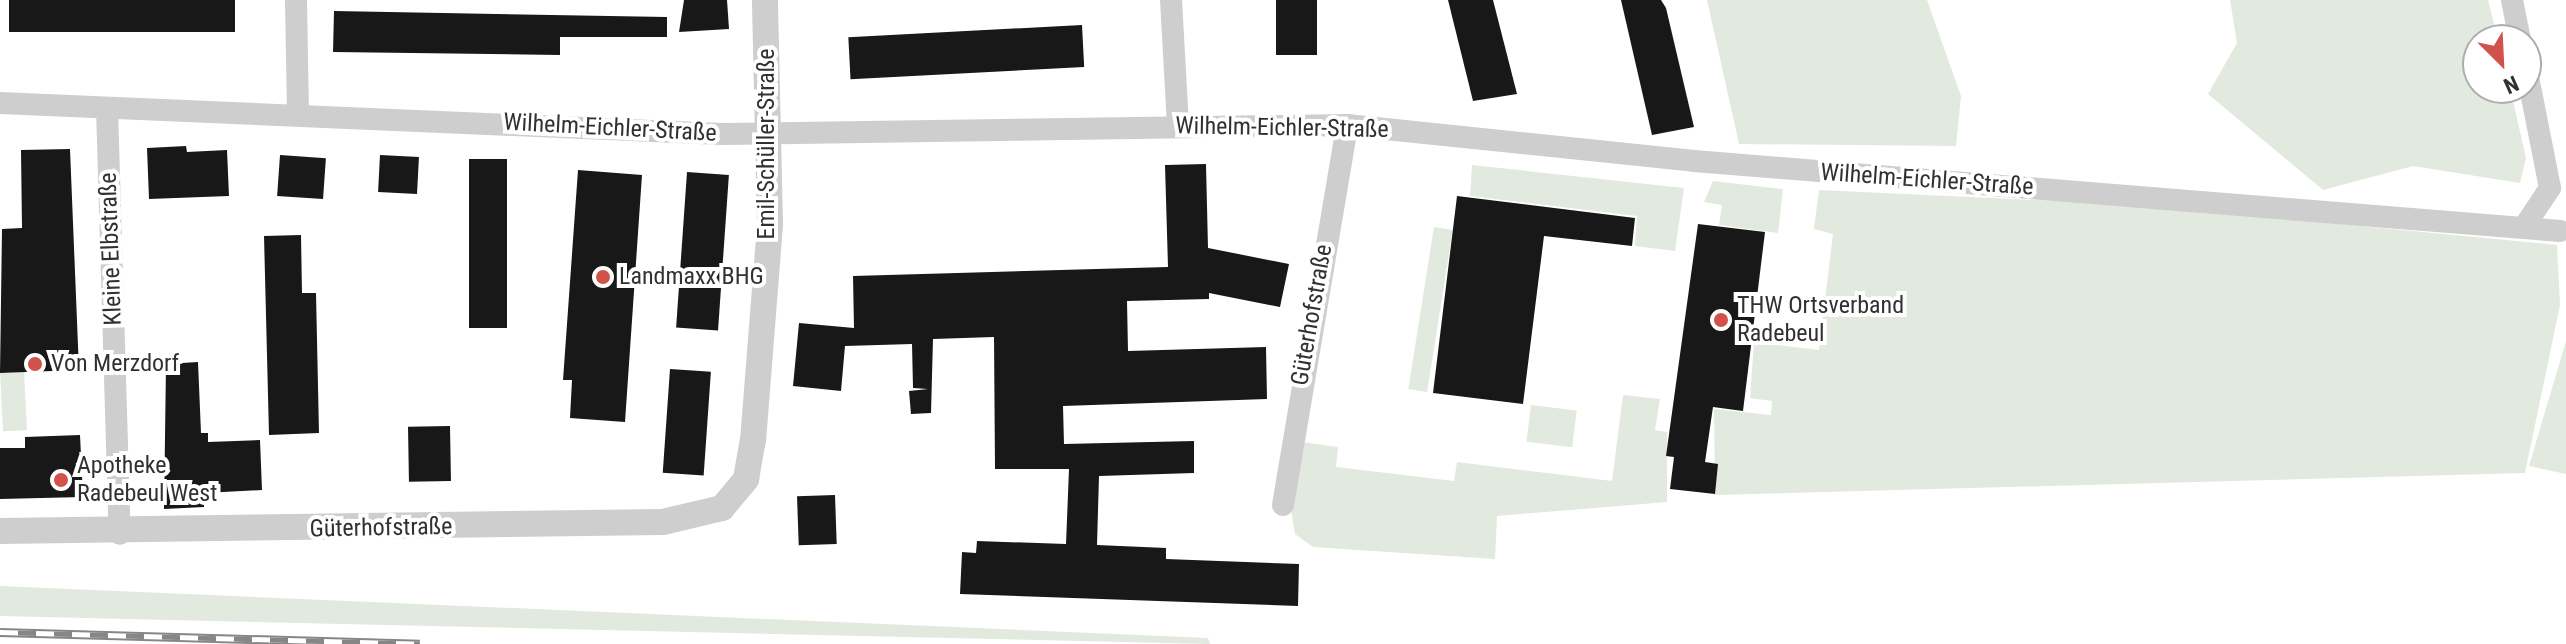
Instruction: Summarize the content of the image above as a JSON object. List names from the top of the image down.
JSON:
{
  "streets": {
    "street": [
      "Wilhelm-Eichler-Straße",
      "Emil-Schüller-Straße",
      "Kleine Elbstraße",
      "Güterhofstraße"
    ]
  },
  "crossings": [
    ["Wilhelm-Eichler-Straße", "Emil-Schüller-Straße"],
    ["Wilhelm-Eichler-Straße", "Kleine Elbstraße"],
    ["Wilhelm-Eichler-Straße", "Güterhofstraße"],
    ["Emil-Schüller-Straße", "Güterhofstraße"],
    ["Kleine Elbstraße", "Güterhofstraße"]
  ],
  "places": [
    "Landmaxx BHG",
    "THW Ortsverband Radebeul",
    "Von Merzdorf",
    "Apotheke Radebeul West"
  ],
  "north": "bottom right"
}
